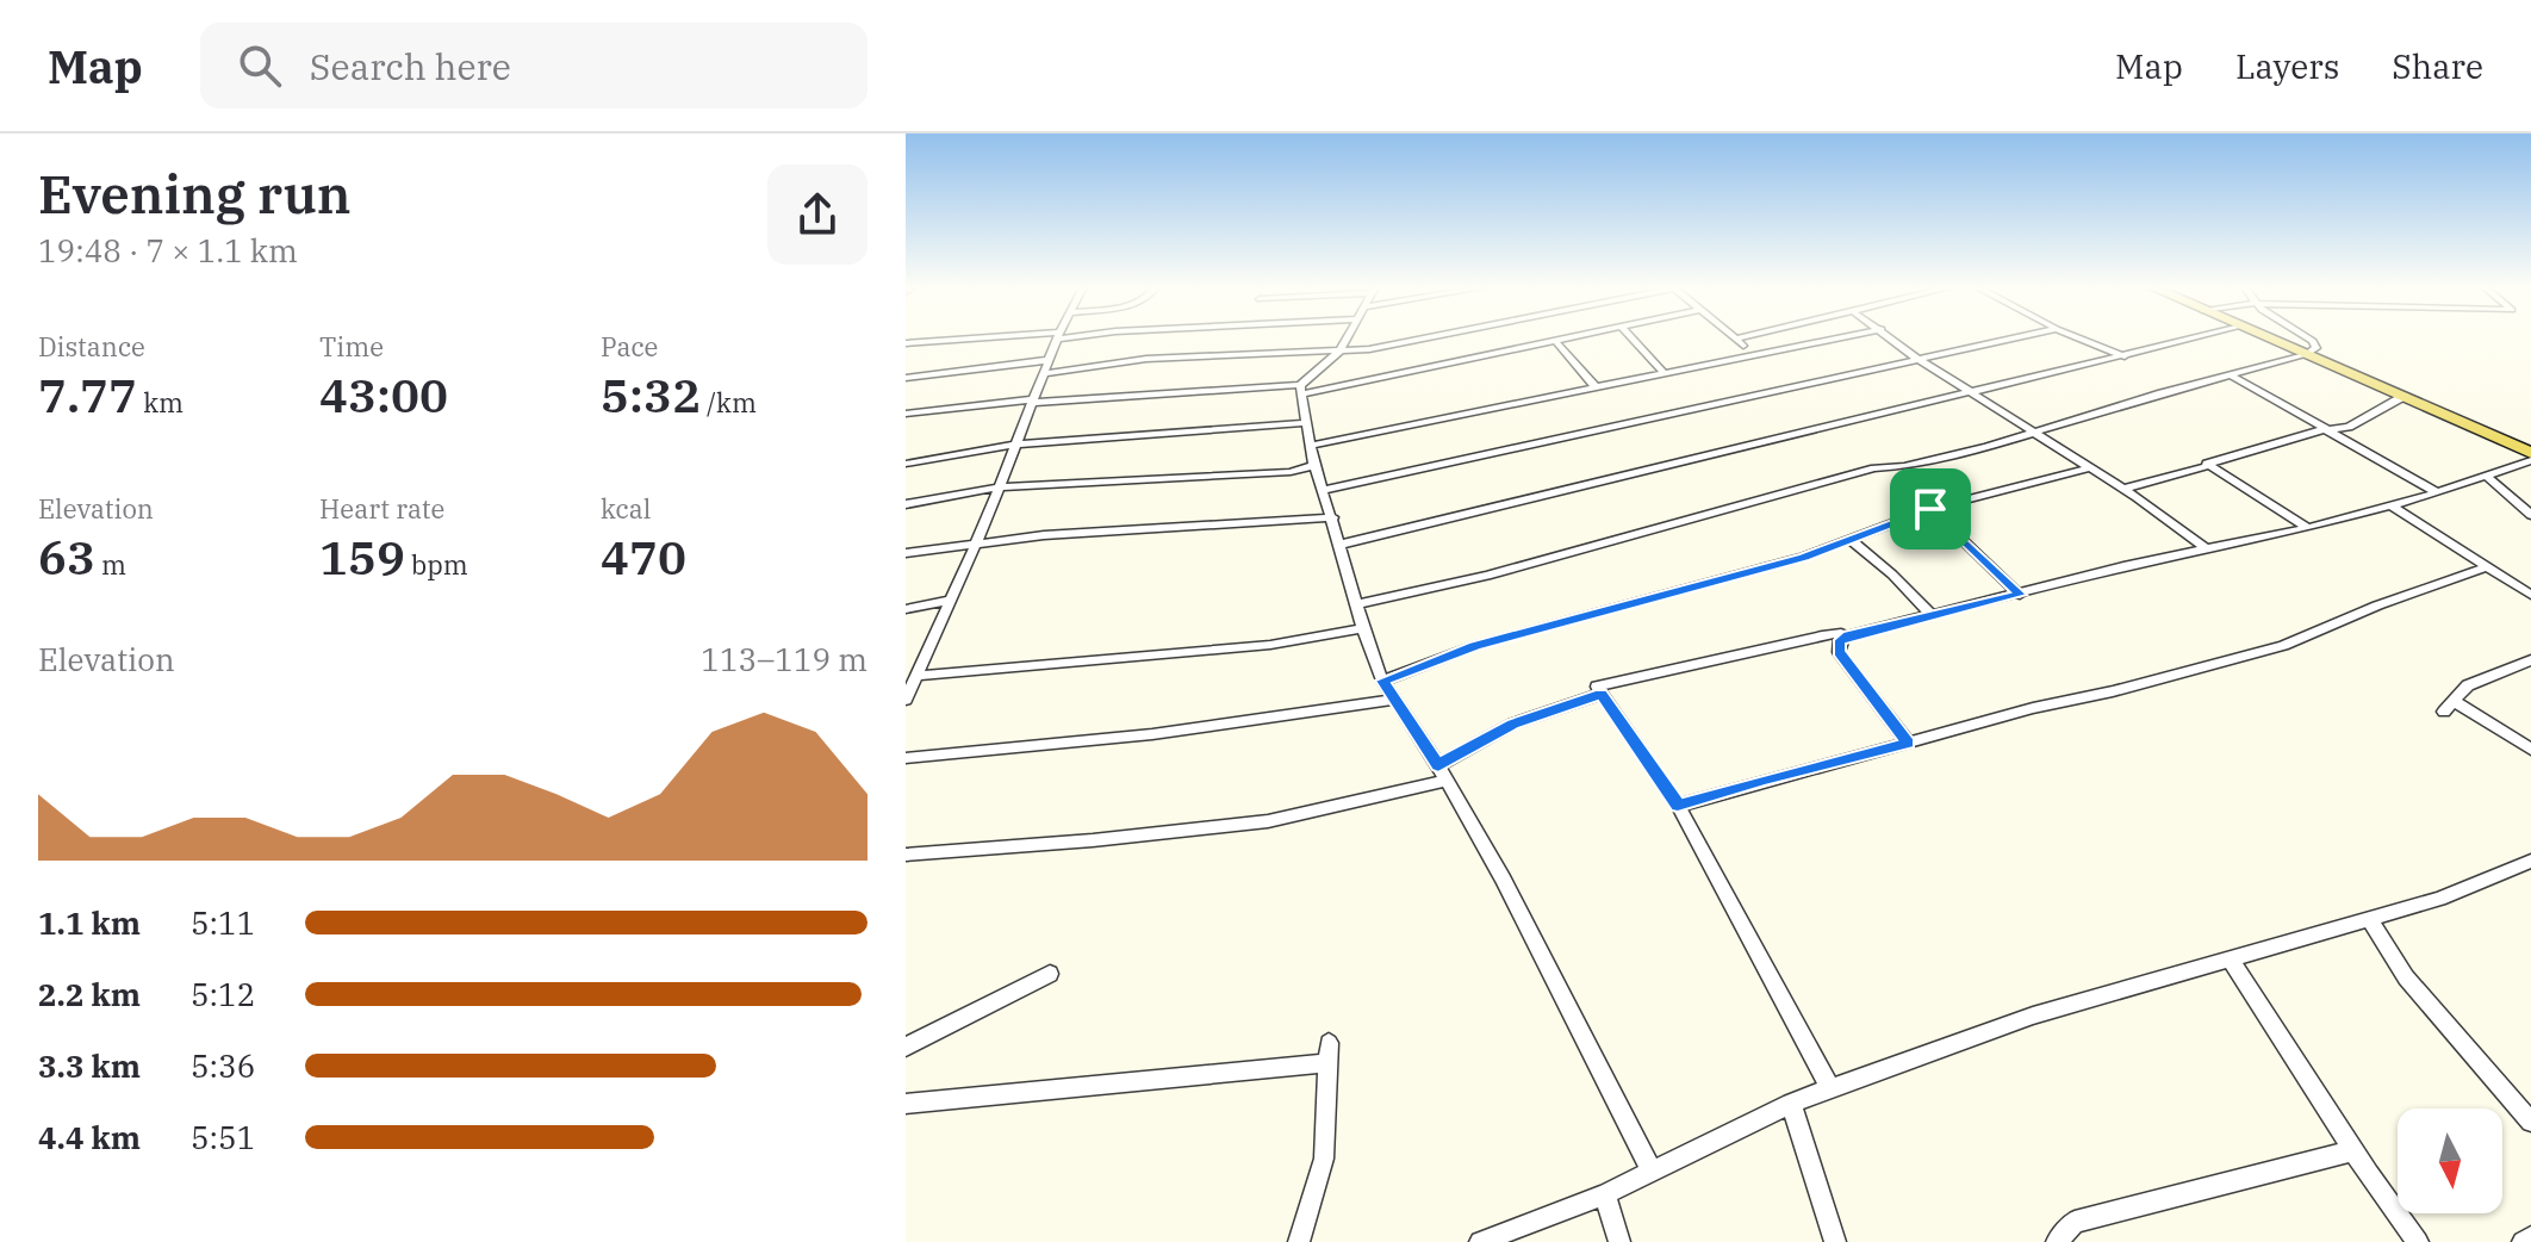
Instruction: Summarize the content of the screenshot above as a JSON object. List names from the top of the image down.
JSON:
{
  "north": "bottom",
  "page": {
    "header": "Map",
    "search": "Search here",
    "nav": ["Map", "Layers", "Share"],
    "heading": ["Evening run", "19:48 · 7 × 1.1 km"],
    "stats": [
      ["Distance", "7.77 km"],
      ["Time", "43:00"],
      ["Pace", "5:32 /km"],
      ["Elevation", "63 m"],
      ["Heart rate", "159 bpm"],
      ["kcal", "470"]
    ],
    "chart": ["Elevation", "113–119 m"],
    "list": [
      {
        "name": "1.1 km",
        "note": "5:11"
      },
      {
        "name": "2.2 km",
        "note": "5:12"
      },
      {
        "name": "3.3 km",
        "note": "5:36"
      },
      {
        "name": "4.4 km",
        "note": "5:51"
      }
    ]
  }
}
